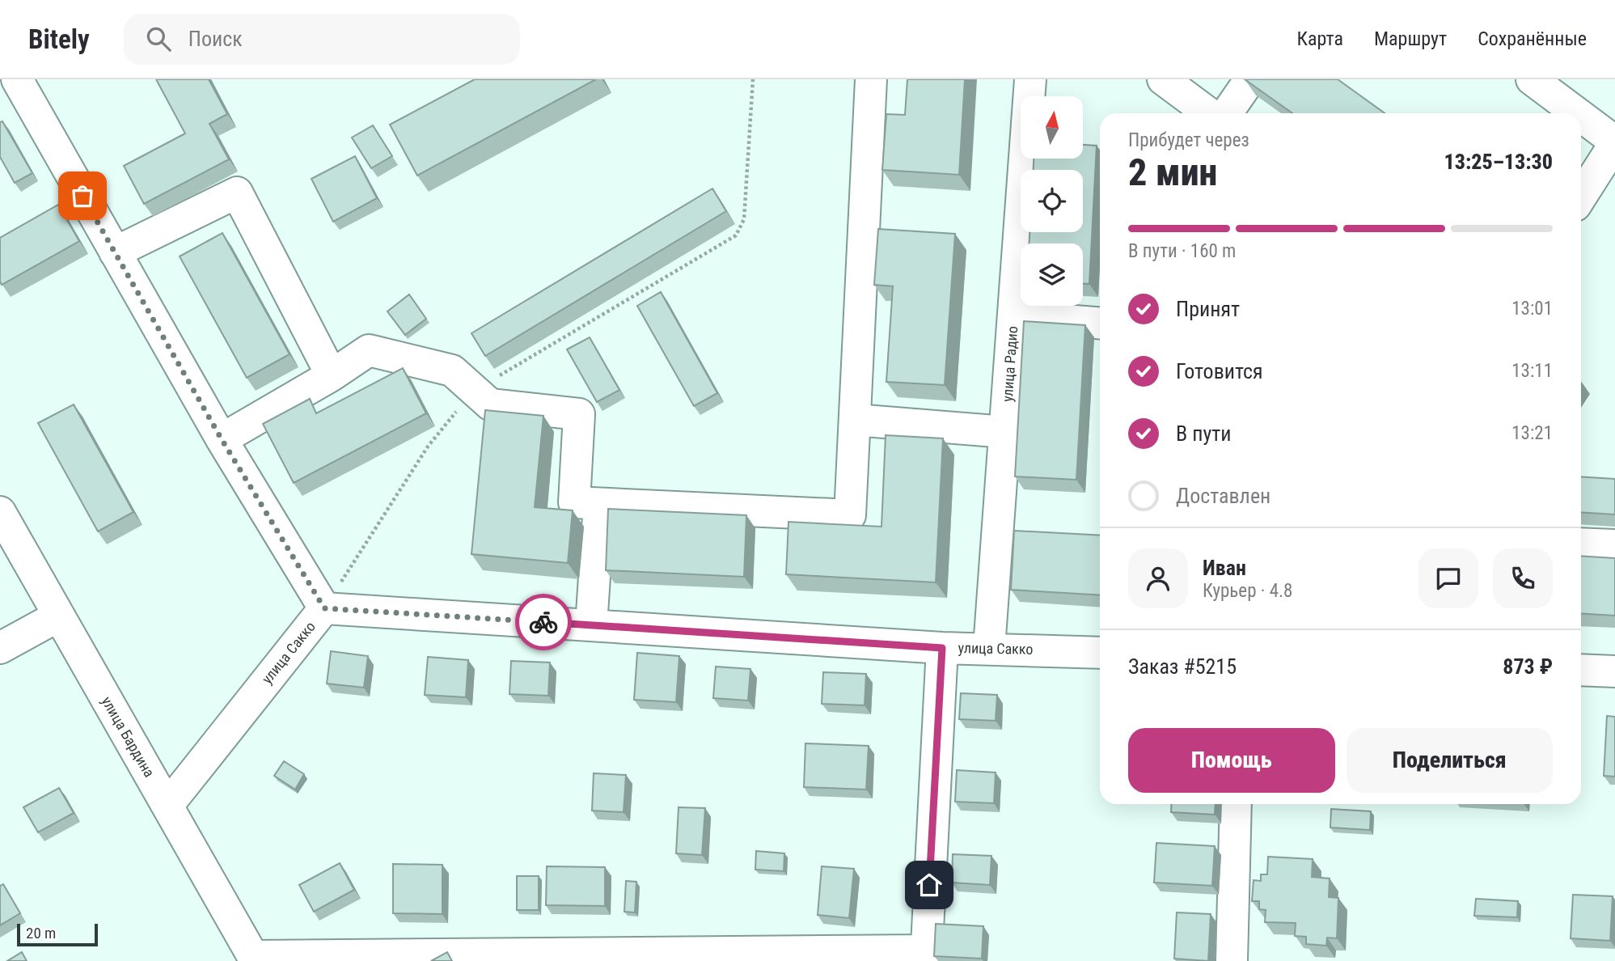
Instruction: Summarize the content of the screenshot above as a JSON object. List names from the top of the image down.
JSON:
{
  "streets": {
    "street": ["улица Радио", "улица Сакко", "улица Бардина"]
  },
  "crossings": [
    ["улица Радио", "улица Сакко"],
    ["улица Сакко", "улица Бардина"]
  ],
  "scale_bar": "20 m",
  "north": "top",
  "page": {
    "header": "Bitely",
    "search": "Поиск",
    "nav": ["Карта", "Маршрут", "Сохранённые"],
    "heading": ["2 мин", "Прибудет через", "13:25–13:30"],
    "panel": [
      "Иван",
      "Курьер · 4.8",
      "Заказ #5215",
      "873 ₽"
    ],
    "bar": "В пути · 160 m",
    "list": [
      ["Принят", "13:01"],
      ["Готовится", "13:11"],
      ["В пути", "13:21"],
      "Доставлен"
    ],
    "buttons": ["Помощь", "Поделиться"],
    "scale": "20 m"
  }
}
